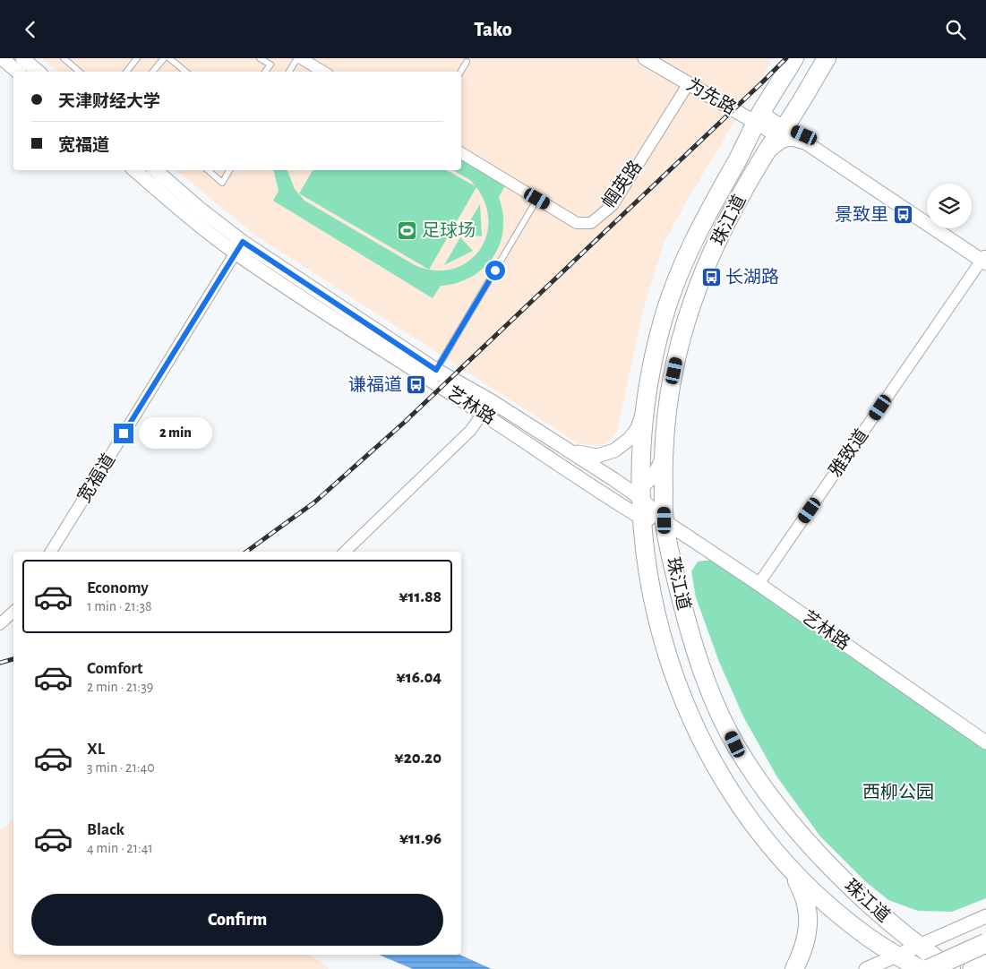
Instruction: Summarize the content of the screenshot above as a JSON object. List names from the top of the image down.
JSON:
{
  "streets": {
    "main road": ["珠江道"],
    "street": [
      "为先路",
      "帼英路",
      "艺林路",
      "雅致道",
      "宽福道"
    ]
  },
  "crossings": [
    ["为先路", "帼英路"],
    ["为先路", "珠江道"],
    ["珠江道", "艺林路"],
    ["艺林路", "雅致道"],
    ["艺林路", "宽福道"]
  ],
  "parks": ["西柳公园"],
  "places": {
    "bus stop": ["景致里", "长湖路", "谦福道"],
    "sports": ["足球场"]
  },
  "page": {
    "header": "Tako",
    "banner": ["天津财经大学", "宽福道"],
    "bubble": "2 min",
    "list": [
      {
        "name": "Economy",
        "note": "1 min · 21:38",
        "value": "¥11.88"
      },
      {
        "name": "Comfort",
        "note": "2 min · 21:39",
        "value": "¥16.04"
      },
      {
        "name": "XL",
        "note": "3 min · 21:40",
        "value": "¥20.20"
      },
      {
        "name": "Black",
        "note": "4 min · 21:41",
        "value": "¥11.96"
      }
    ],
    "buttons": "Confirm"
  }
}
